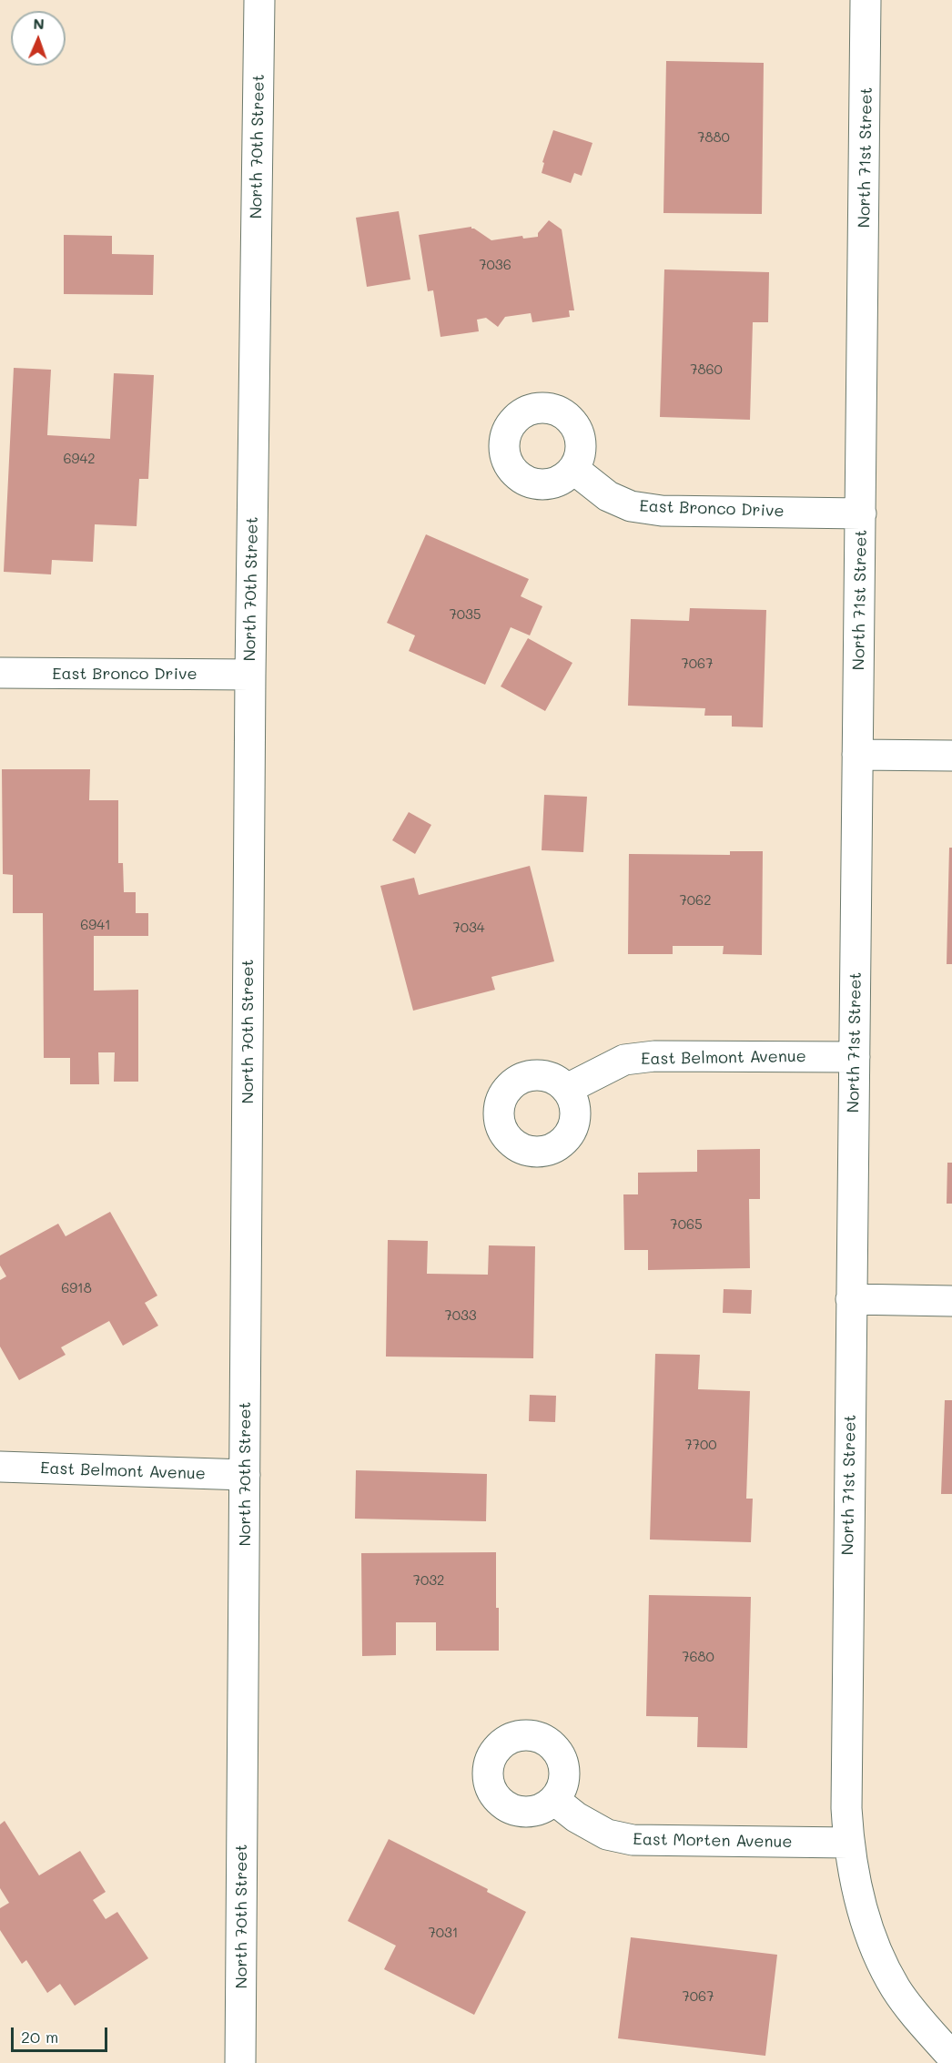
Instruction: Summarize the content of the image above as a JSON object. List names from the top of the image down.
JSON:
{
  "streets": {
    "street": [
      "North 70th Street",
      "North 71st Street",
      "East Bronco Drive",
      "East Belmont Avenue",
      "East Morten Avenue"
    ]
  },
  "crossings": [
    ["North 70th Street", "East Bronco Drive"],
    ["North 70th Street", "East Belmont Avenue"],
    ["North 71st Street", "East Bronco Drive"],
    ["North 71st Street", "East Belmont Avenue"],
    ["North 71st Street", "East Morten Avenue"]
  ],
  "house_numbers": [
    "7880",
    "7036",
    "7860",
    "6942",
    "7035",
    "7067",
    "7062",
    "6941",
    "7034",
    "7065",
    "6918",
    "7033",
    "7700",
    "7032",
    "7680",
    "7031",
    "7067"
  ],
  "scale_bar": "20 m",
  "north": "top"
}
